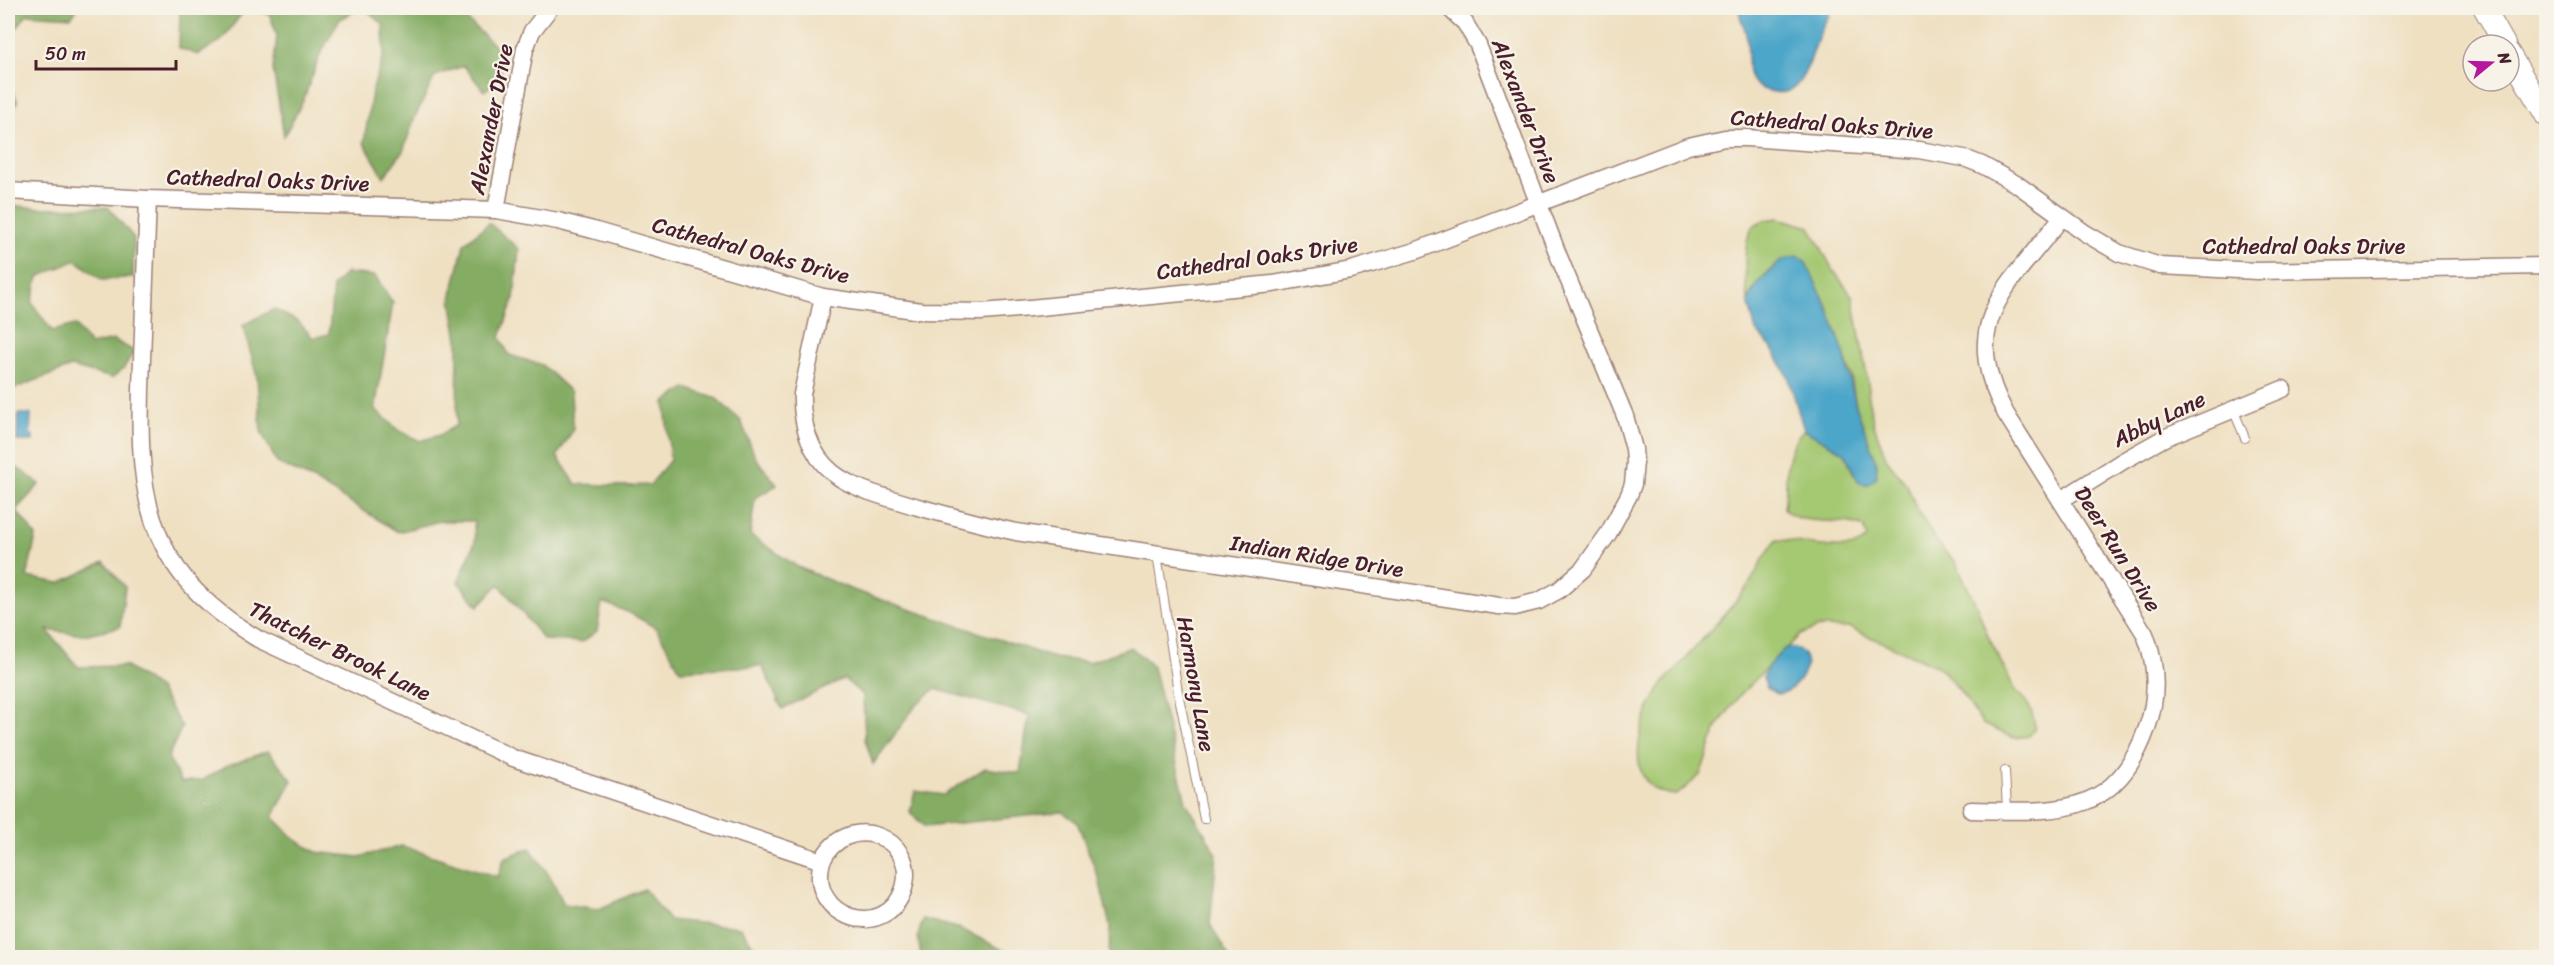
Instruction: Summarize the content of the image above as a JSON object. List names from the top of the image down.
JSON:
{
  "streets": {
    "street": [
      "Alexander Drive",
      "Cathedral Oaks Drive",
      "Abby Lane",
      "Deer Run Drive",
      "Indian Ridge Drive",
      "Thatcher Brook Lane"
    ],
    "lane": ["Harmony Lane"]
  },
  "crossings": [
    ["Alexander Drive", "Cathedral Oaks Drive"],
    ["Alexander Drive", "Indian Ridge Drive"],
    ["Cathedral Oaks Drive", "Deer Run Drive"],
    ["Cathedral Oaks Drive", "Indian Ridge Drive"],
    ["Cathedral Oaks Drive", "Thatcher Brook Lane"],
    ["Abby Lane", "Deer Run Drive"],
    ["Indian Ridge Drive", "Harmony Lane"]
  ],
  "scale_bar": "50 m",
  "north": "right"
}
